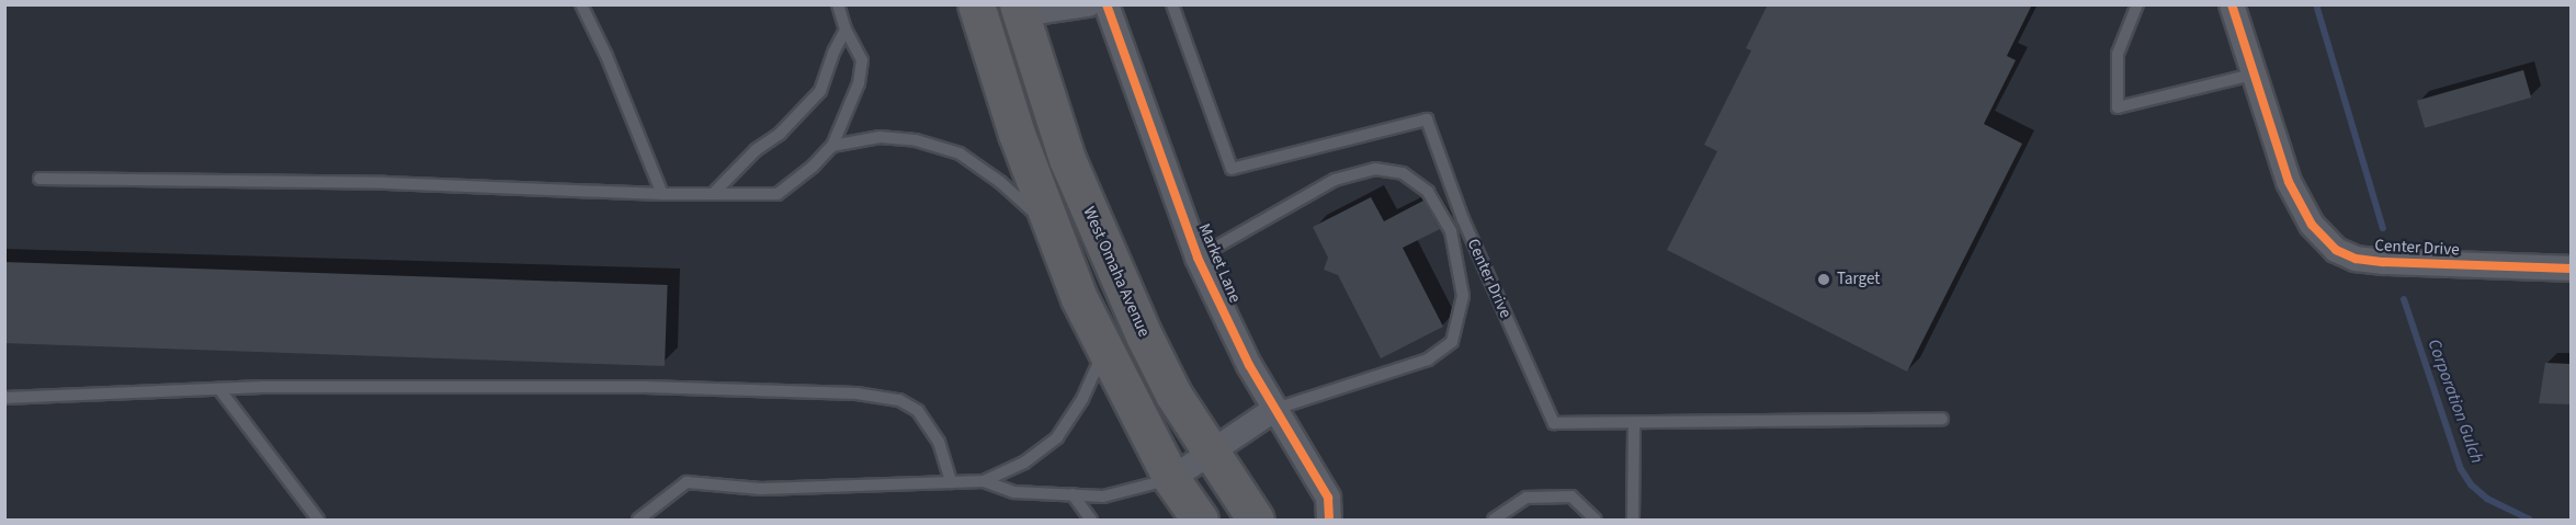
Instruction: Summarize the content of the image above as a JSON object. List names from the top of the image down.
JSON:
{
  "streets": {
    "highway": ["West Omaha Avenue"],
    "street": ["Center Drive", "Market Lane"]
  },
  "water": ["Corporation Gulch"],
  "places": ["Target"]
}
